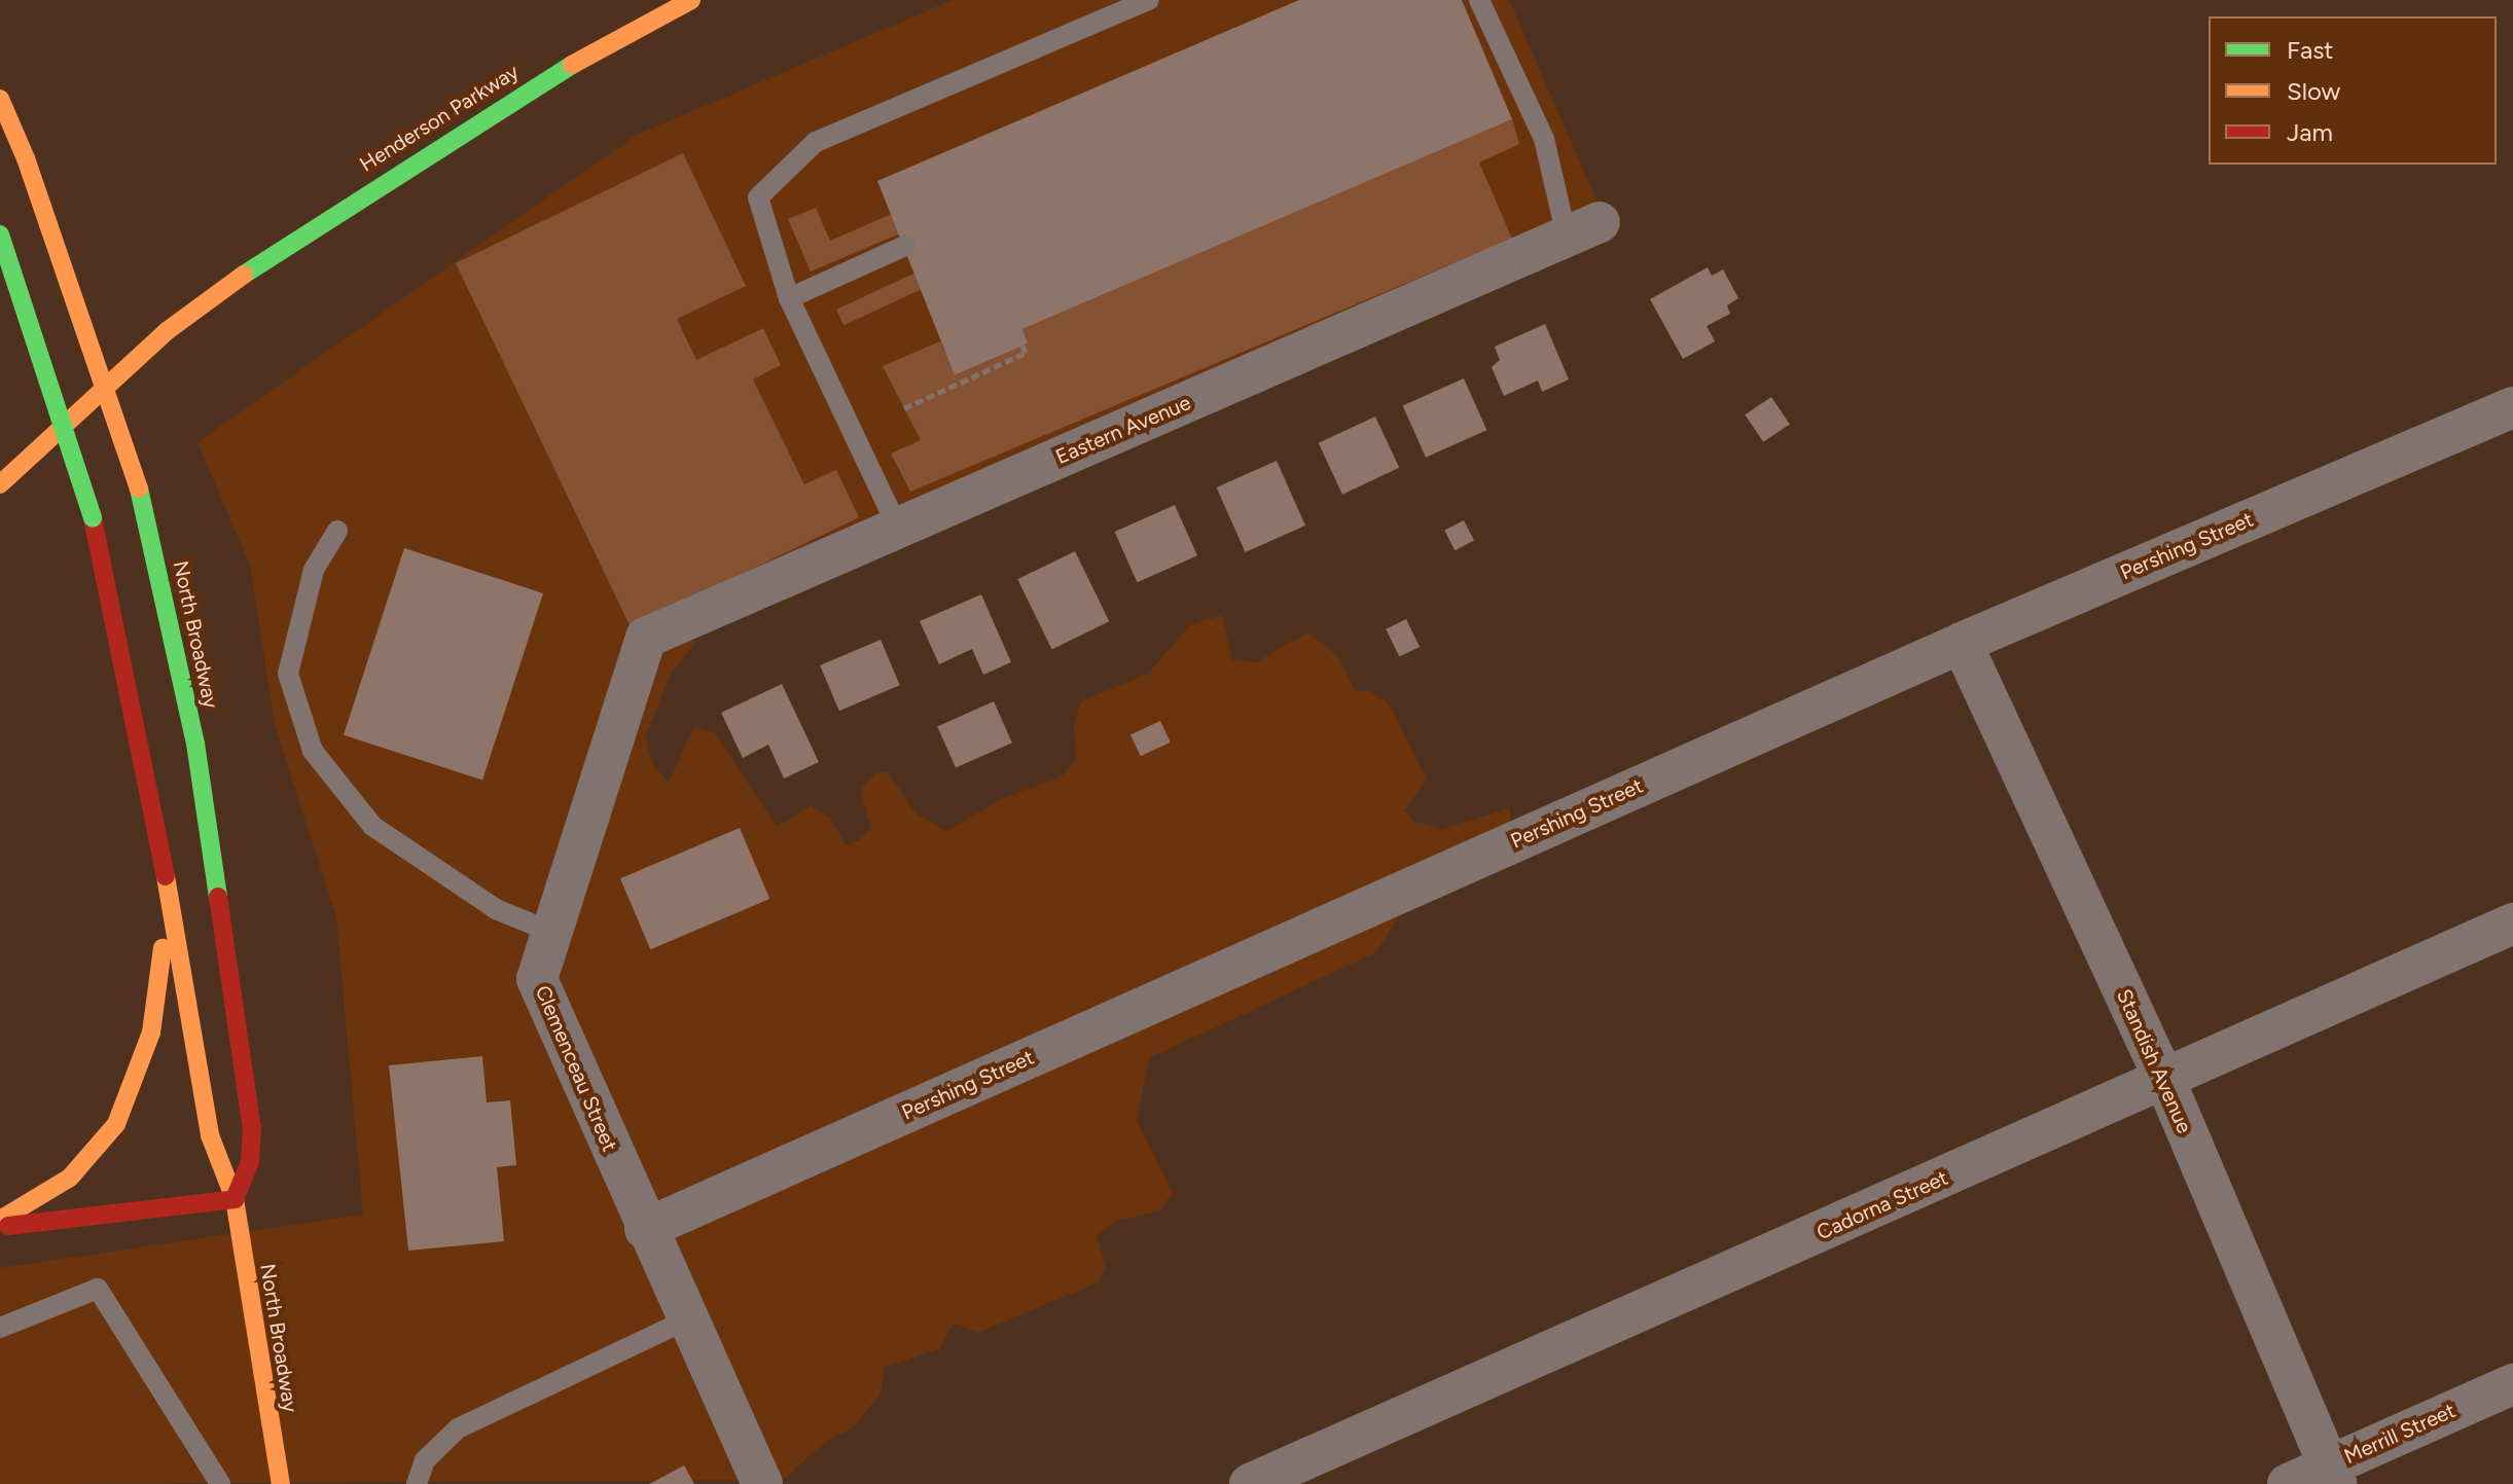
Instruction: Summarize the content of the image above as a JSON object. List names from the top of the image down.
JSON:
{
  "streets": {
    "main road": ["Henderson Parkway", "North Broadway"],
    "street": [
      "Eastern Avenue",
      "Pershing Street",
      "Standish Avenue",
      "Clemenceau Street",
      "Cadorna Street",
      "Merrill Street"
    ]
  },
  "crossings": [
    ["Eastern Avenue", "Clemenceau Street"],
    ["Pershing Street", "Standish Avenue"],
    ["Pershing Street", "Clemenceau Street"],
    ["Standish Avenue", "Cadorna Street"],
    ["Standish Avenue", "Merrill Street"]
  ],
  "legend": ["Fast", "Slow", "Jam"]
}
